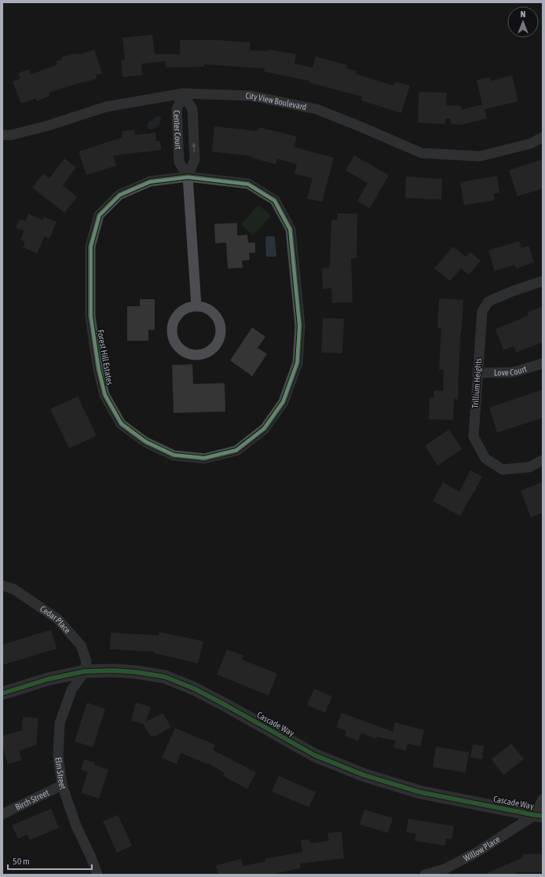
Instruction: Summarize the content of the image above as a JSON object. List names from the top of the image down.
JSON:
{
  "streets": {
    "street": [
      "City View Boulevard",
      "Center Court",
      "Forest Hill Estates",
      "Love Court",
      "Trillium Heights",
      "Cedar Place",
      "Cascade Way",
      "Elm Street",
      "Birch Street",
      "Willow Place"
    ]
  },
  "crossings": [
    ["City View Boulevard", "Center Court"],
    ["Center Court", "Forest Hill Estates"],
    ["Love Court", "Trillium Heights"],
    ["Cedar Place", "Cascade Way"],
    ["Cedar Place", "Elm Street"],
    ["Cascade Way", "Elm Street"],
    ["Cascade Way", "Willow Place"],
    ["Elm Street", "Birch Street"]
  ],
  "scale_bar": "50 m",
  "north": "top"
}
